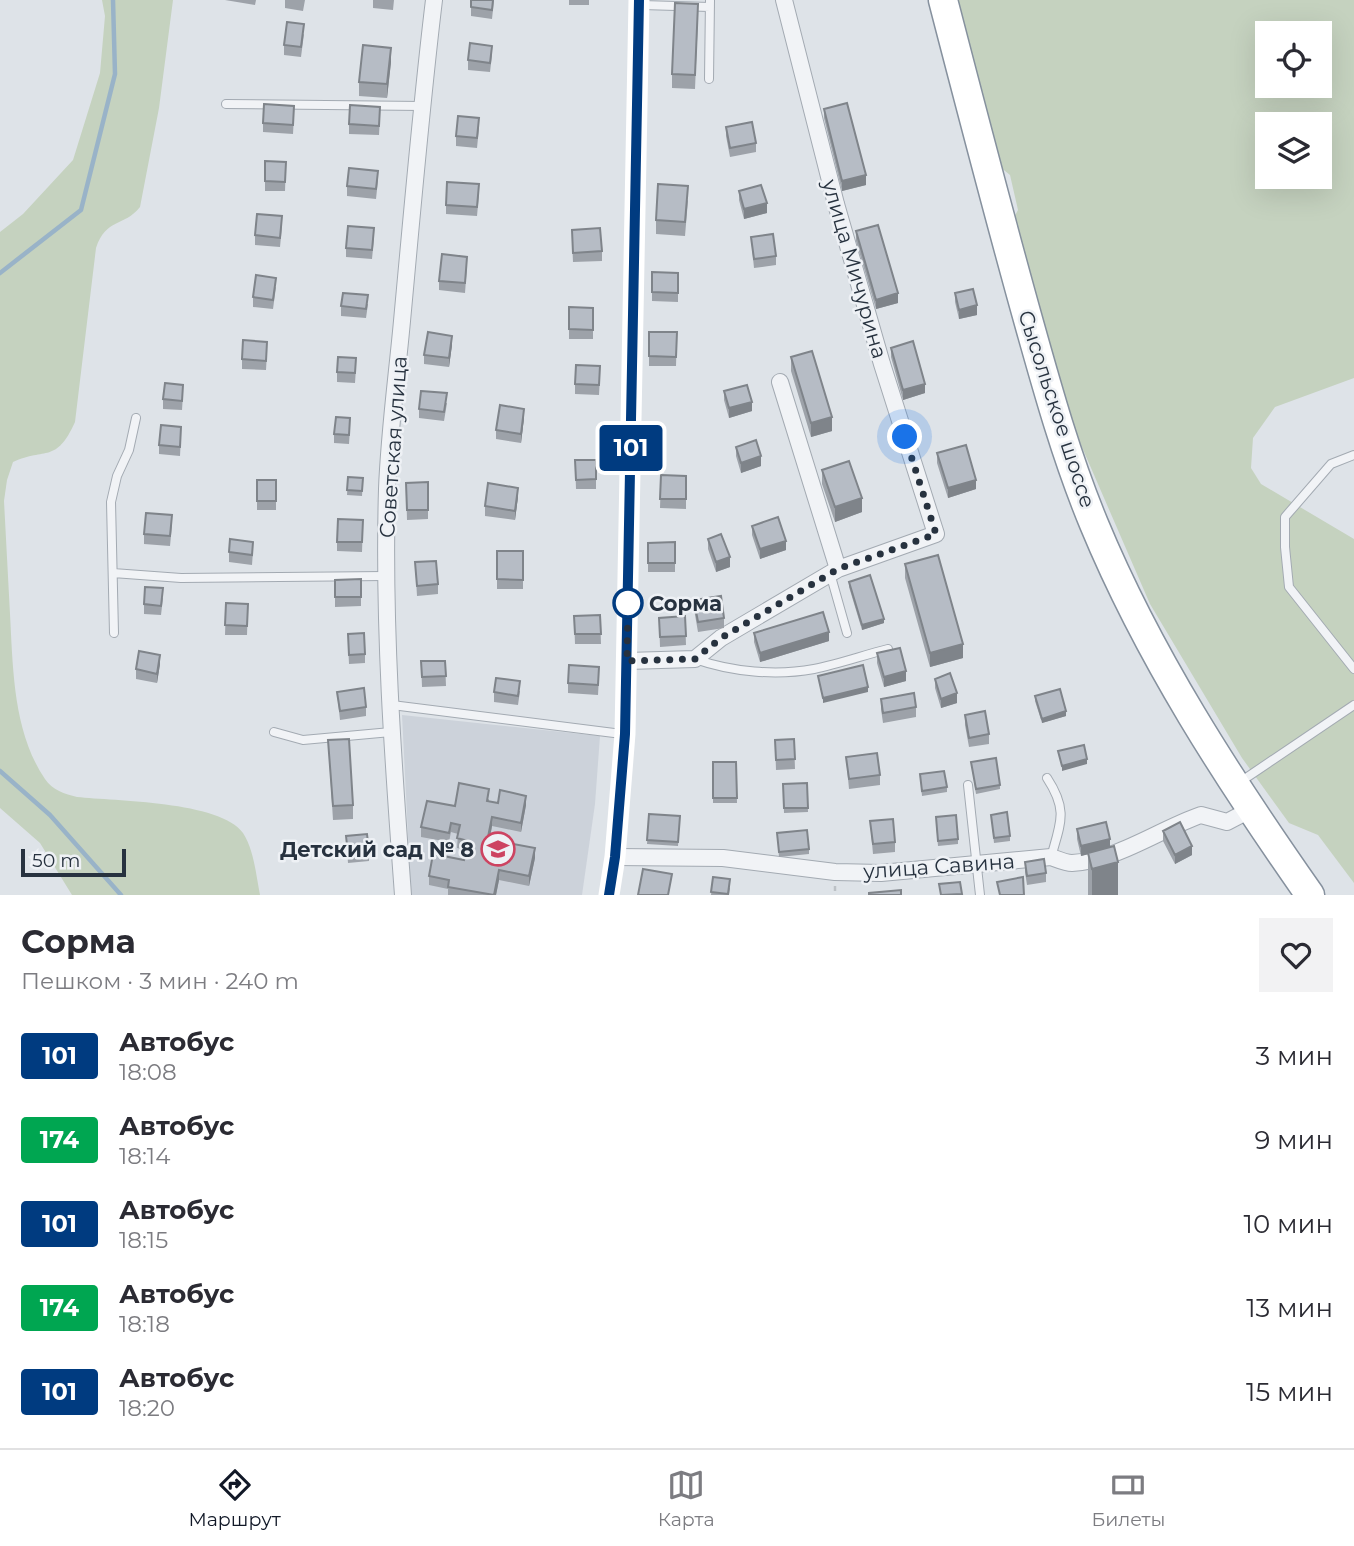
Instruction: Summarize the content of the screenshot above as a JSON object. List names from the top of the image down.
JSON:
{
  "streets": {
    "highway": ["Сысольское шоссе"],
    "street": ["улица Мичурина", "Советская улица", "улица Савина"]
  },
  "crossings": [
    ["Сысольское шоссе", "улица Савина"]
  ],
  "places": {
    "other": ["Сорма"],
    "school or university": ["Детский сад № 8"]
  },
  "lines": ["bus line 101"],
  "scale_bar": "50 m",
  "page": {
    "on_map": "101",
    "scale": "50 m",
    "heading": ["Сорма", "Пешком · 3 мин · 240 m"],
    "list": [
      {
        "mark": "101",
        "name": "Автобус",
        "note": "18:08",
        "value": "3 мин"
      },
      {
        "mark": "174",
        "name": "Автобус",
        "note": "18:14",
        "value": "9 мин"
      },
      {
        "mark": "101",
        "name": "Автобус",
        "note": "18:15",
        "value": "10 мин"
      },
      {
        "mark": "174",
        "name": "Автобус",
        "note": "18:18",
        "value": "13 мин"
      },
      {
        "mark": "101",
        "name": "Автобус",
        "note": "18:20",
        "value": "15 мин"
      }
    ],
    "tabs": ["Маршрут", "Карта", "Билеты"]
  }
}
